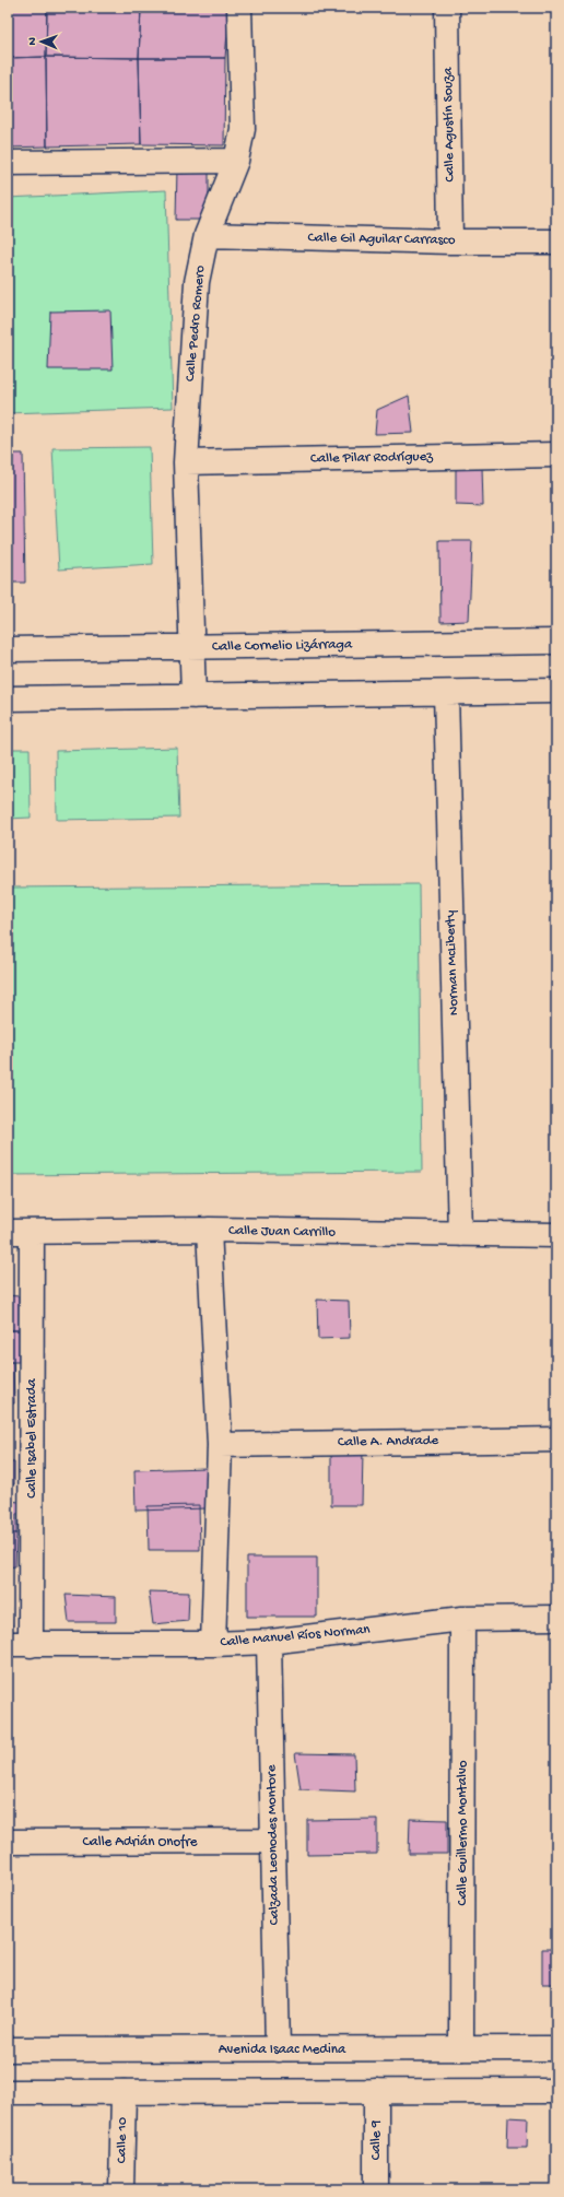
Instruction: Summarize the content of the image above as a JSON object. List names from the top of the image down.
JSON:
{
  "streets": {
    "street": [
      "Calle Agustín Souza",
      "Calle Gil Aguilar Carrasco",
      "Calle Pedro Romero",
      "Calle Pilar Rodríguez",
      "Calle Cornelio Lizárraga",
      "Norman McLiberty",
      "Calle Juan Carrillo",
      "Calle Isabel Estrada",
      "Calle A. Andrade",
      "Calle Manuel Ríos Norman",
      "Calle Guillermo Montalvo",
      "Calle Adrián Onofre",
      "Calzada Leonodes Montore",
      "Avenida Isaac Medina",
      "Calle 10",
      "Calle 9"
    ]
  },
  "crossings": [
    ["Calle Agustín Souza", "Calle Gil Aguilar Carrasco"],
    ["Calle Gil Aguilar Carrasco", "Calle Pedro Romero"],
    ["Calle Pedro Romero", "Calle Pilar Rodríguez"],
    ["Calle Pedro Romero", "Calle Cornelio Lizárraga"],
    ["Norman McLiberty", "Calle Juan Carrillo"],
    ["Calle Juan Carrillo", "Calle Isabel Estrada"],
    ["Calle Isabel Estrada", "Calle Manuel Ríos Norman"],
    ["Calle Manuel Ríos Norman", "Calle Guillermo Montalvo"],
    ["Calle Manuel Ríos Norman", "Calzada Leonodes Montore"],
    ["Calle Guillermo Montalvo", "Avenida Isaac Medina"],
    ["Calle Adrián Onofre", "Calzada Leonodes Montore"],
    ["Calzada Leonodes Montore", "Avenida Isaac Medina"]
  ],
  "north": "left"
}
